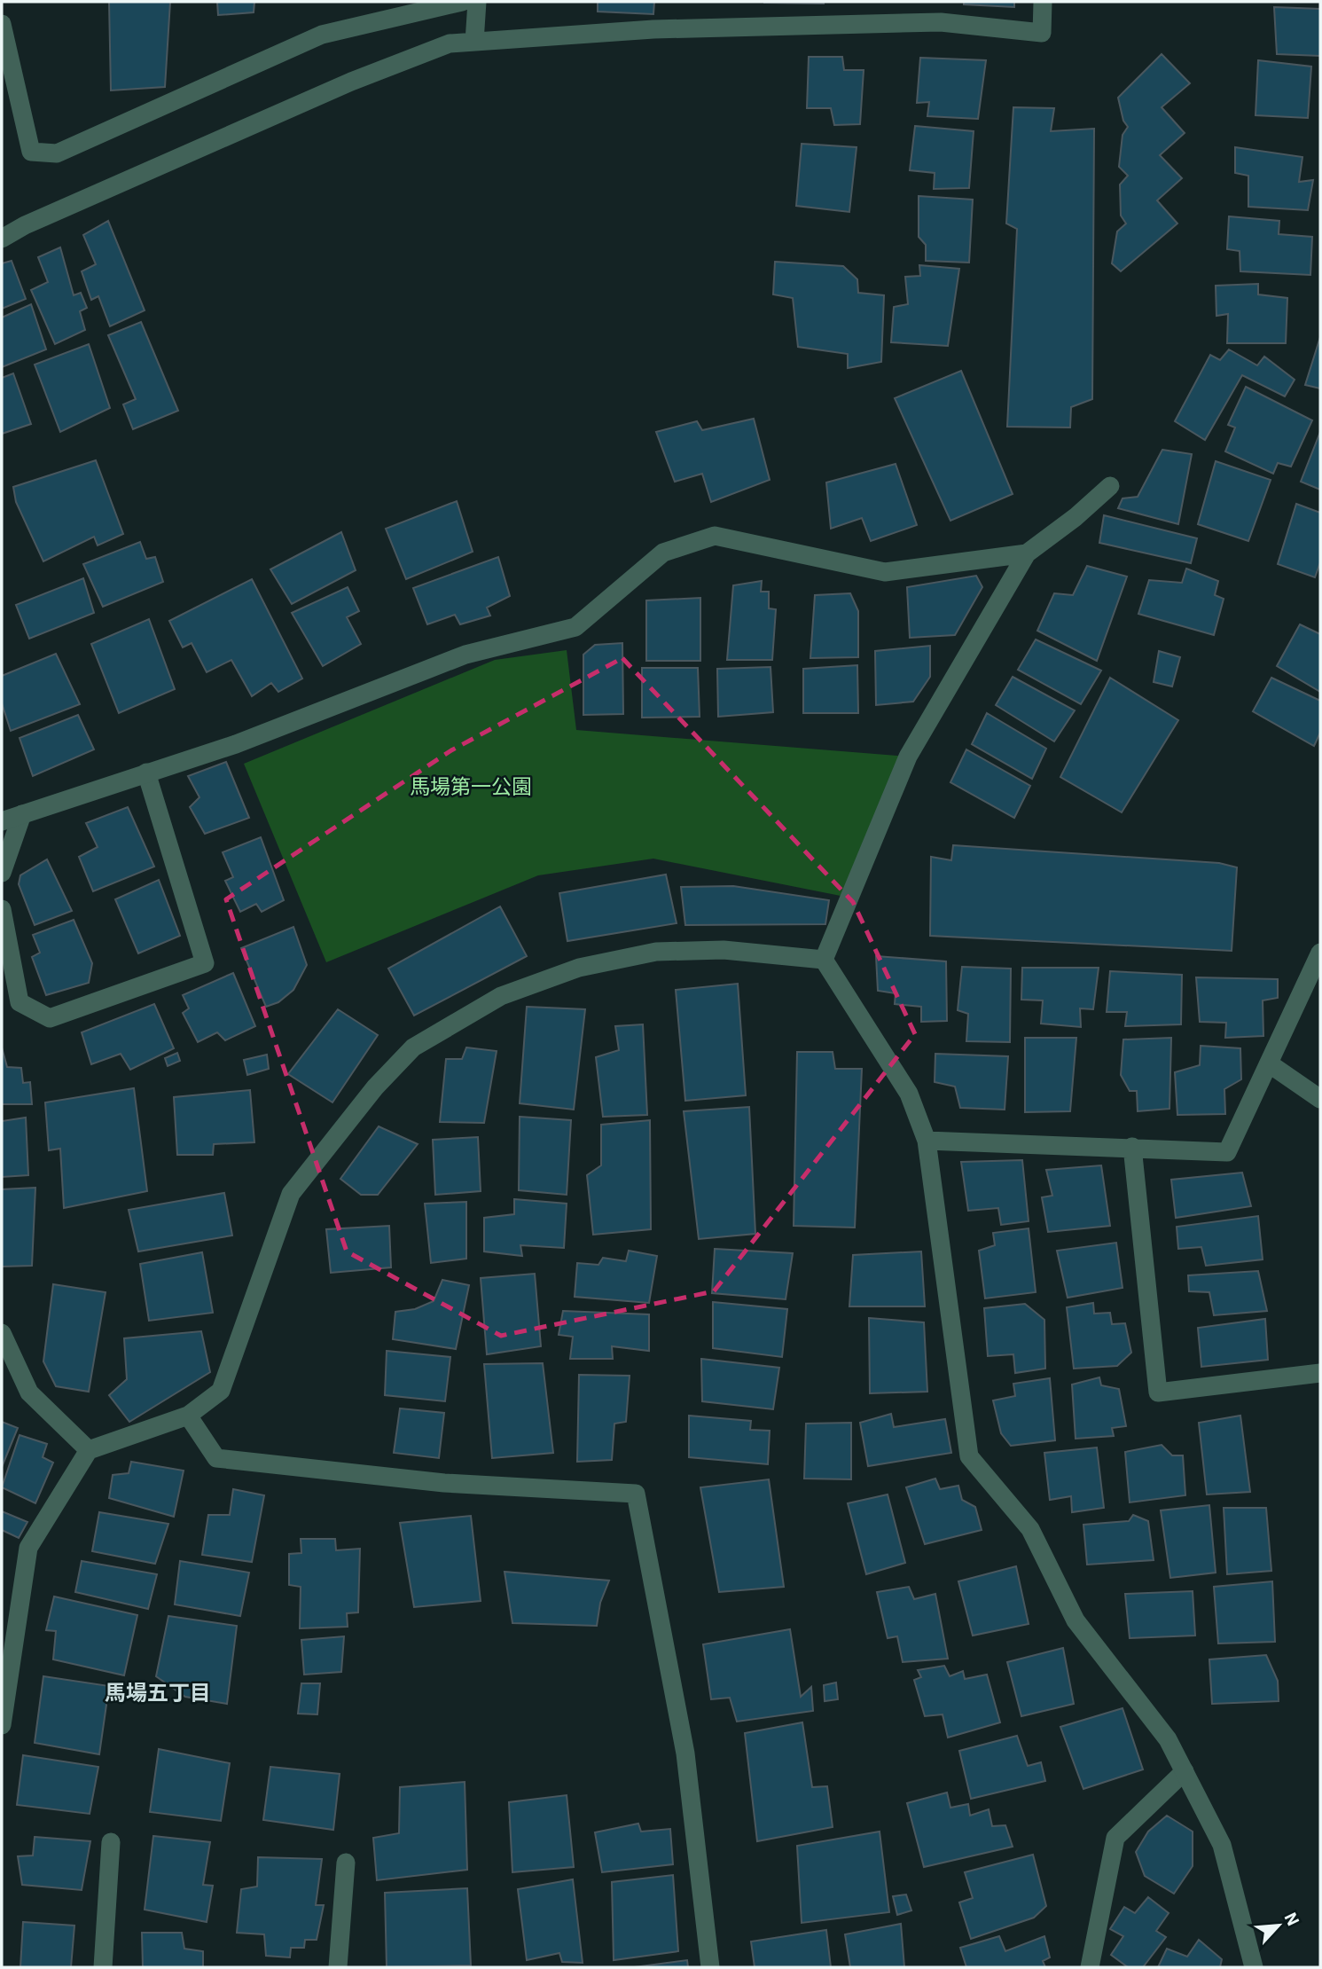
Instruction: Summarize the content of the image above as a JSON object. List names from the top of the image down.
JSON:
{
  "districts": ["馬場五丁目"],
  "parks": ["馬場第一公園"],
  "north": "top right"
}
